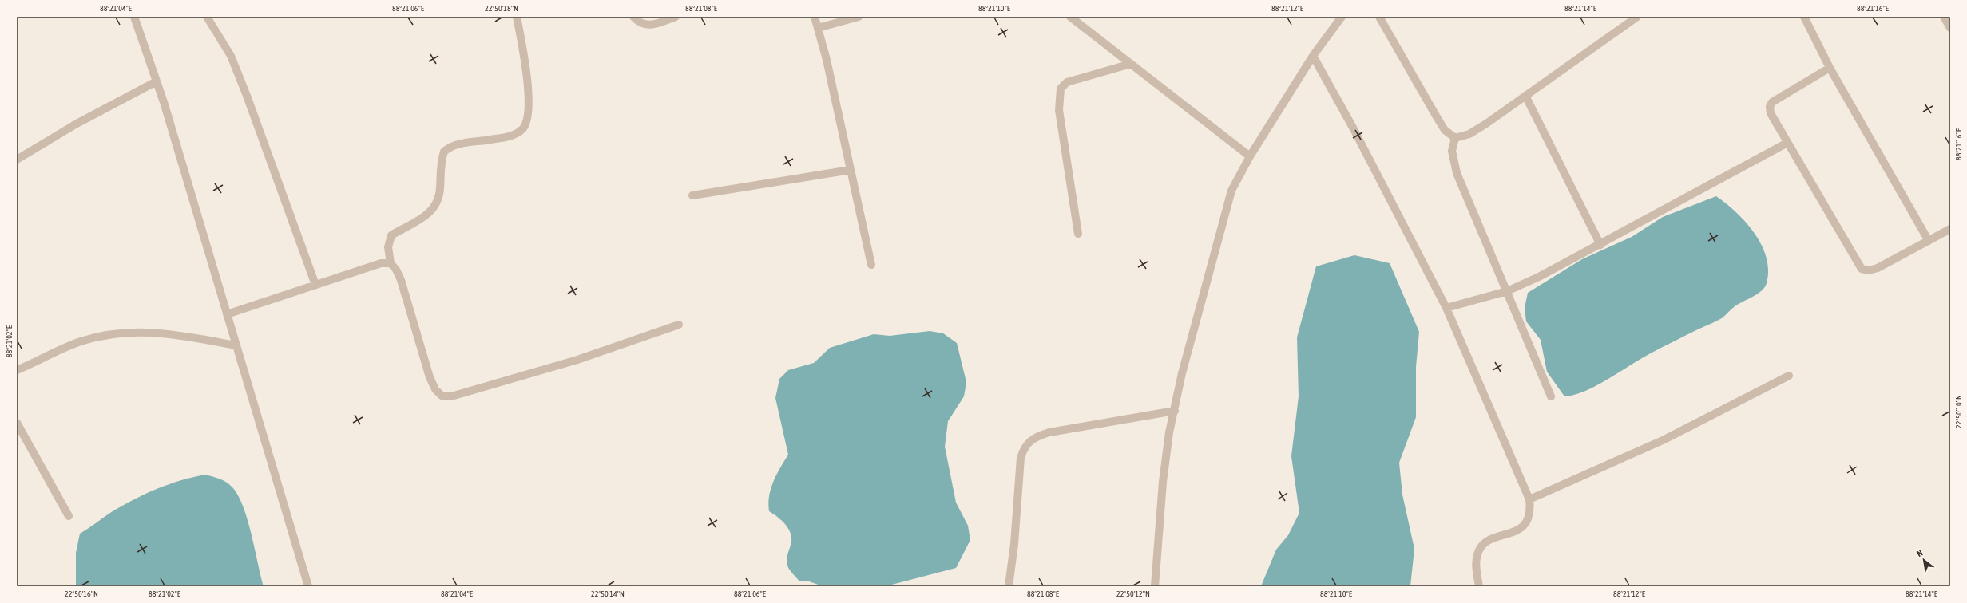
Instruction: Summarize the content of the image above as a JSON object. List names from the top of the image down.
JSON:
{
  "north": "top left",
  "coordinates": [
    "88°21'04\"E",
    "88°21'06\"E",
    "22°50'18\"N",
    "88°21'08\"E",
    "88°21'10\"E",
    "88°21'12\"E",
    "88°21'14\"E",
    "88°21'16\"E",
    "88°21'02\"E",
    "22°50'10\"N",
    "22°50'16\"N",
    "22°50'14\"N",
    "22°50'12\"N"
  ]
}
